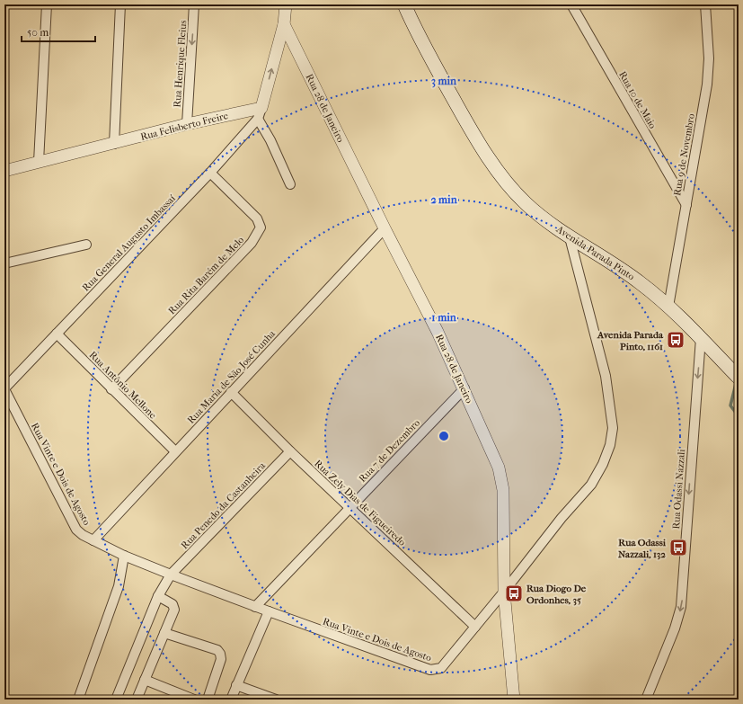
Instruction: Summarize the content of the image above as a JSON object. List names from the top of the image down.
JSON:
{
  "streets": {
    "main road": ["Avenida Parada Pinto"],
    "street": [
      "Rua Henrique Fleius",
      "Rua 10 de Maio",
      "Rua 28 de Janeiro",
      "Rua Felisberto Freire",
      "Rua 9 de Novembro",
      "Rua General Augusto Imbassaí",
      "Rua Rita Barém de Melo",
      "Rua Maria de São José Cunha",
      "Rua Antônio Mellone",
      "Rua 7 de Dezembro",
      "Rua Vinte e Dois de Agosto",
      "Rua Odassi Nazzali",
      "Rua Zely Dias de Figueiredo",
      "Rua Penedo da Castanheira"
    ]
  },
  "crossings": [
    ["Rua Henrique Fleius", "Rua Felisberto Freire"],
    ["Rua 10 de Maio", "Rua 9 de Novembro"],
    ["Rua 28 de Janeiro", "Rua Maria de São José Cunha"],
    ["Rua 28 de Janeiro", "Rua 7 de Dezembro"],
    ["Rua 28 de Janeiro", "Rua Vinte e Dois de Agosto"],
    ["Rua Felisberto Freire", "Rua General Augusto Imbassaí"],
    ["Rua 9 de Novembro", "Avenida Parada Pinto"],
    ["Rua General Augusto Imbassaí", "Rua Rita Barém de Melo"],
    ["Rua General Augusto Imbassaí", "Rua Antônio Mellone"],
    ["Rua General Augusto Imbassaí", "Rua Vinte e Dois de Agosto"],
    ["Avenida Parada Pinto", "Rua Vinte e Dois de Agosto"],
    ["Avenida Parada Pinto", "Rua Odassi Nazzali"],
    ["Rua Rita Barém de Melo", "Rua Antônio Mellone"],
    ["Rua Maria de São José Cunha", "Rua Antônio Mellone"],
    ["Rua Maria de São José Cunha", "Rua Vinte e Dois de Agosto"],
    ["Rua Maria de São José Cunha", "Rua Zely Dias de Figueiredo"],
    ["Rua 7 de Dezembro", "Rua Vinte e Dois de Agosto"],
    ["Rua 7 de Dezembro", "Rua Zely Dias de Figueiredo"],
    ["Rua Vinte e Dois de Agosto", "Rua Zely Dias de Figueiredo"],
    ["Rua Vinte e Dois de Agosto", "Rua Penedo da Castanheira"],
    ["Rua Zely Dias de Figueiredo", "Rua Penedo da Castanheira"]
  ],
  "one_way": ["Rua Odassi Nazzali"],
  "places": {
    "bus stop": ["Avenida Parada Pinto, 1161", "Rua Odassi Nazzali, 132", "Rua Diogo De Ordonhes, 35"]
  },
  "scale_bar": "50 m",
  "rings": ["3 min", "2 min", "1 min"]
}
